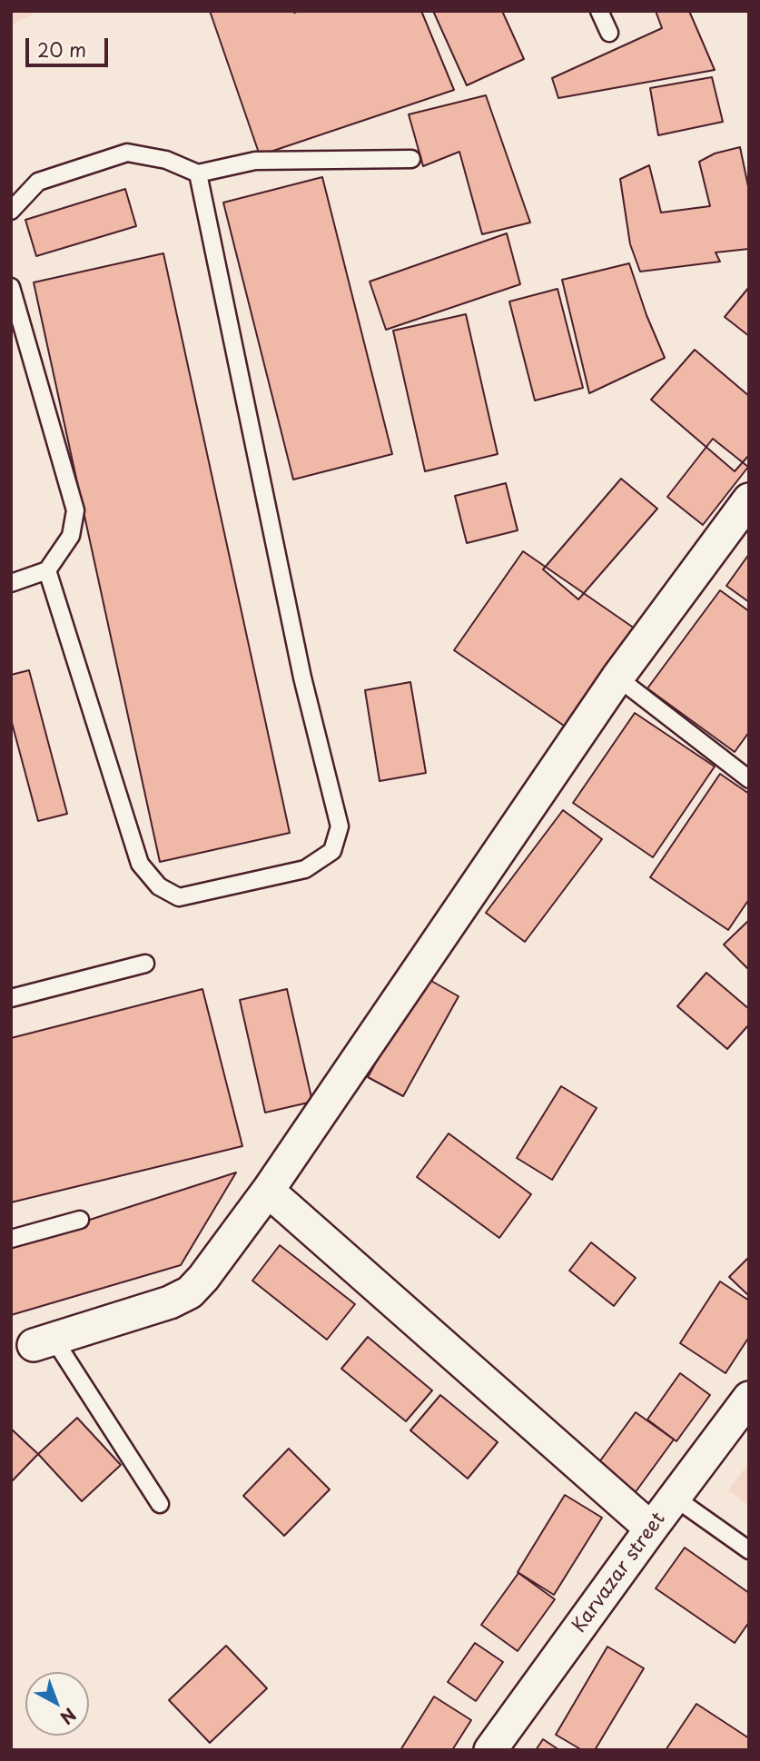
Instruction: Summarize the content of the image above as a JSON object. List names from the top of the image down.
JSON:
{
  "streets": {
    "street": ["Karvazar street"]
  },
  "scale_bar": "20 m",
  "north": "bottom right"
}
